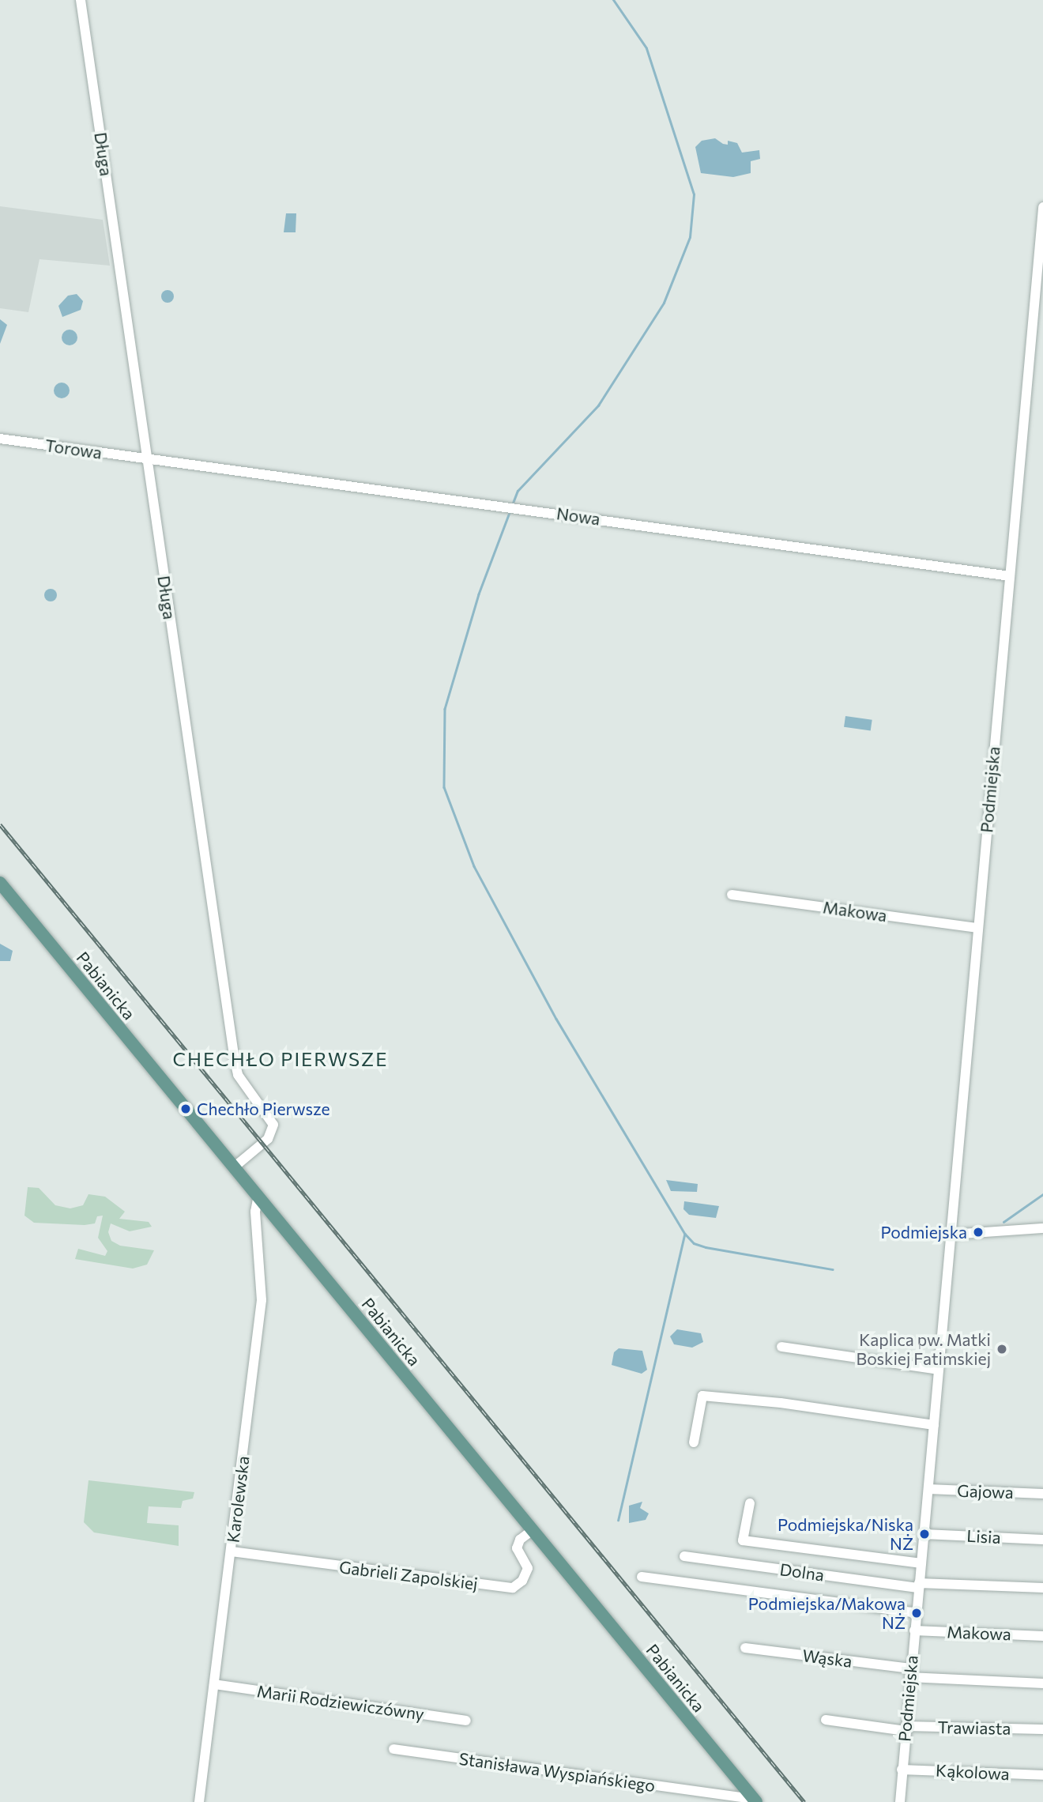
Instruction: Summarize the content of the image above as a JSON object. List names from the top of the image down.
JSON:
{
  "streets": {
    "main road": ["Pabianicka"],
    "street": [
      "Długa",
      "Torowa",
      "Nowa",
      "Podmiejska",
      "Makowa",
      "Gajowa",
      "Karolewska",
      "Lisia",
      "Dolna",
      "Gabrieli Zapolskiej",
      "Wąska",
      "Marii Rodziewiczówny",
      "Trawiasta",
      "Stanisława Wyspiańskiego",
      "Kąkolowa"
    ]
  },
  "crossings": [
    ["Długa", "Torowa"],
    ["Długa", "Nowa"],
    ["Długa", "Pabianicka"],
    ["Torowa", "Nowa"],
    ["Nowa", "Podmiejska"],
    ["Podmiejska", "Makowa"],
    ["Podmiejska", "Gajowa"],
    ["Podmiejska", "Lisia"],
    ["Podmiejska", "Dolna"],
    ["Podmiejska", "Wąska"],
    ["Podmiejska", "Trawiasta"],
    ["Podmiejska", "Kąkolowa"],
    ["Pabianicka", "Karolewska"],
    ["Pabianicka", "Gabrieli Zapolskiej"],
    ["Pabianicka", "Stanisława Wyspiańskiego"],
    ["Karolewska", "Gabrieli Zapolskiej"],
    ["Karolewska", "Marii Rodziewiczówny"]
  ],
  "districts": ["CHECHŁO PIERWSZE"],
  "places": [
    "Chechło Pierwsze",
    "Podmiejska",
    "Kaplica pw. Matki Boskiej Fatimskiej",
    "Podmiejska/Niska NŻ",
    "Podmiejska/Makowa NŻ"
  ]
}
